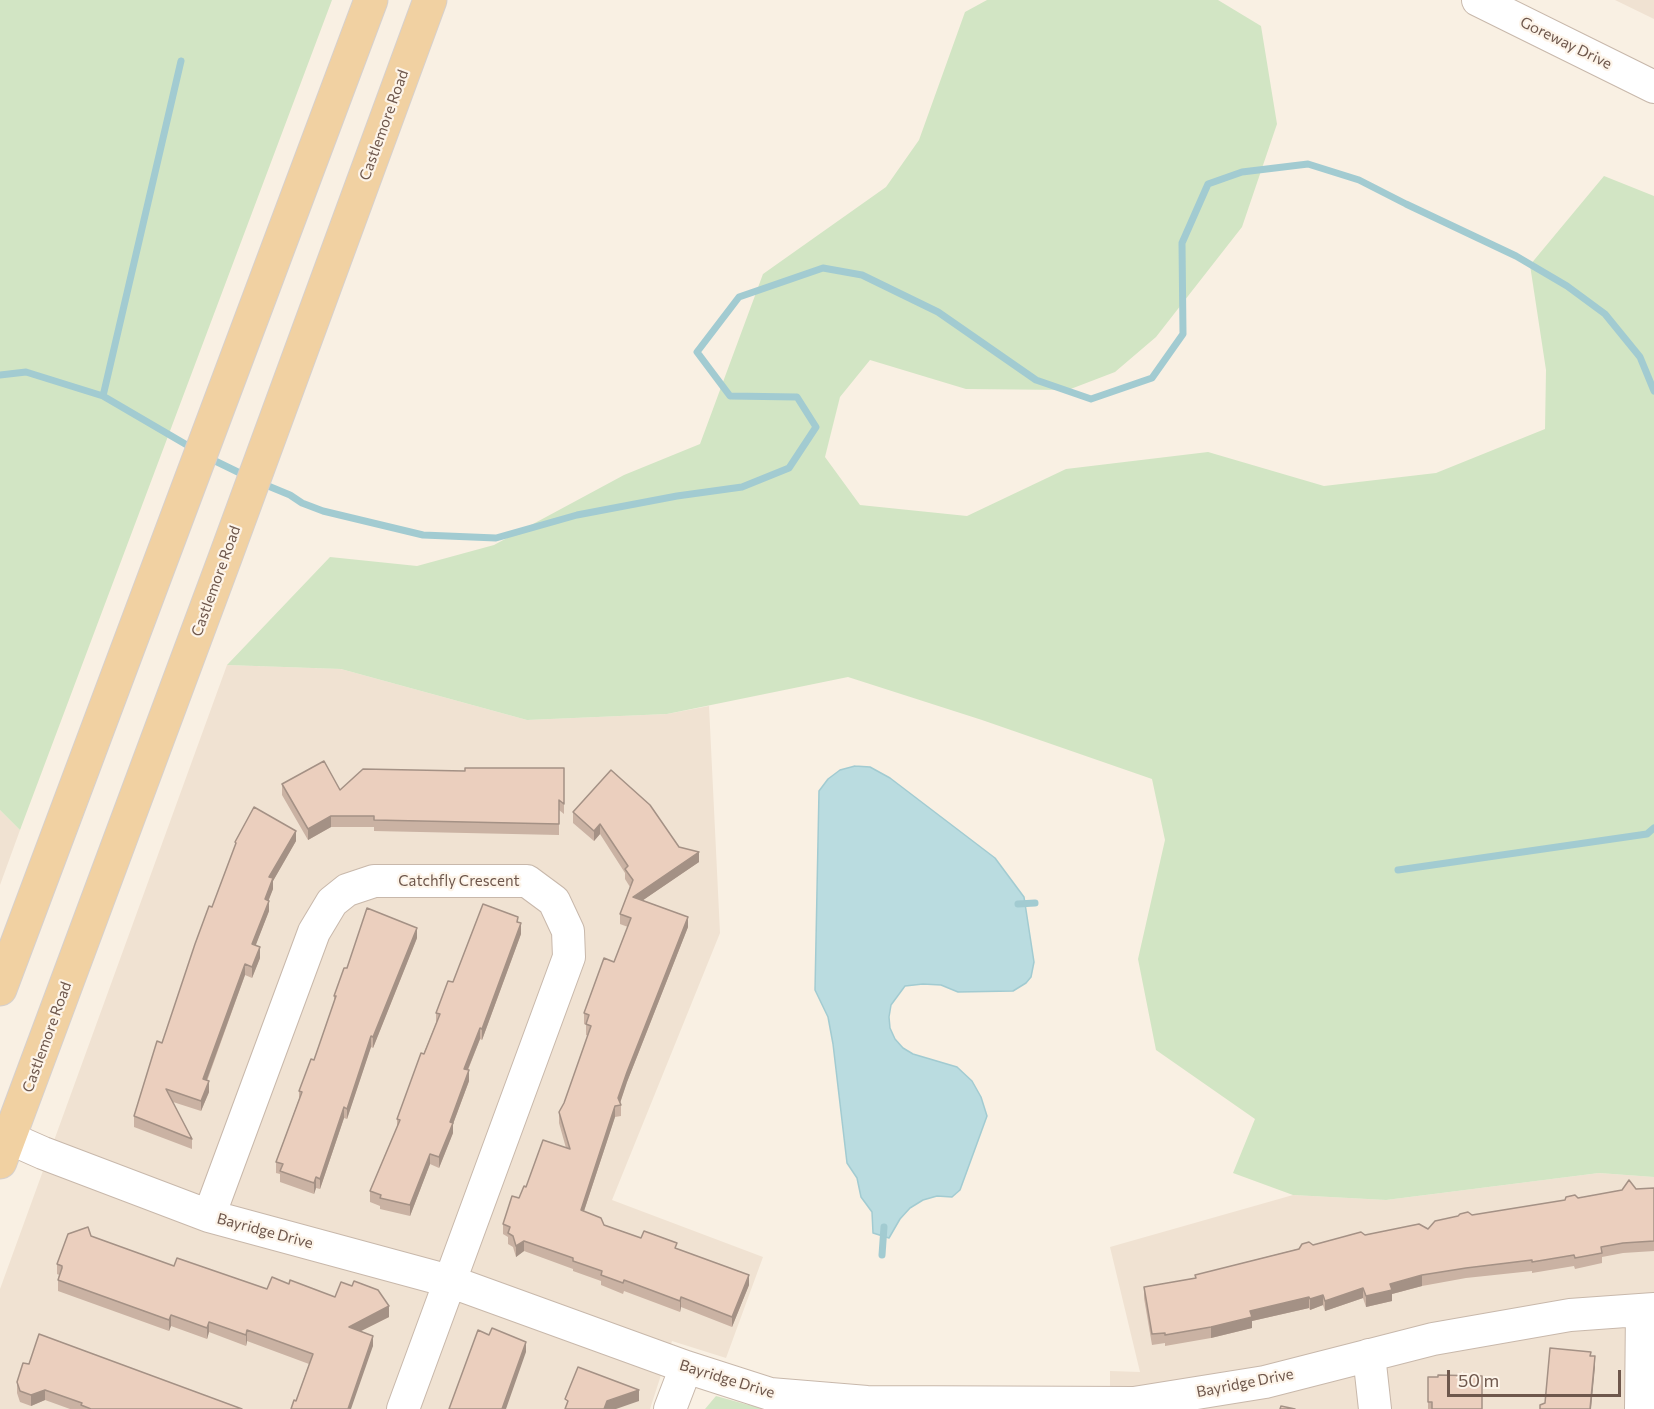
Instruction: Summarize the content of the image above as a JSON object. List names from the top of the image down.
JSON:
{
  "streets": {
    "main road": ["Castlemore Road"],
    "street": ["Goreway Drive", "Catchfly Crescent", "Bayridge Drive"]
  },
  "crossings": [
    ["Castlemore Road", "Bayridge Drive"],
    ["Catchfly Crescent", "Bayridge Drive"]
  ],
  "scale_bar": "50 m"
}
